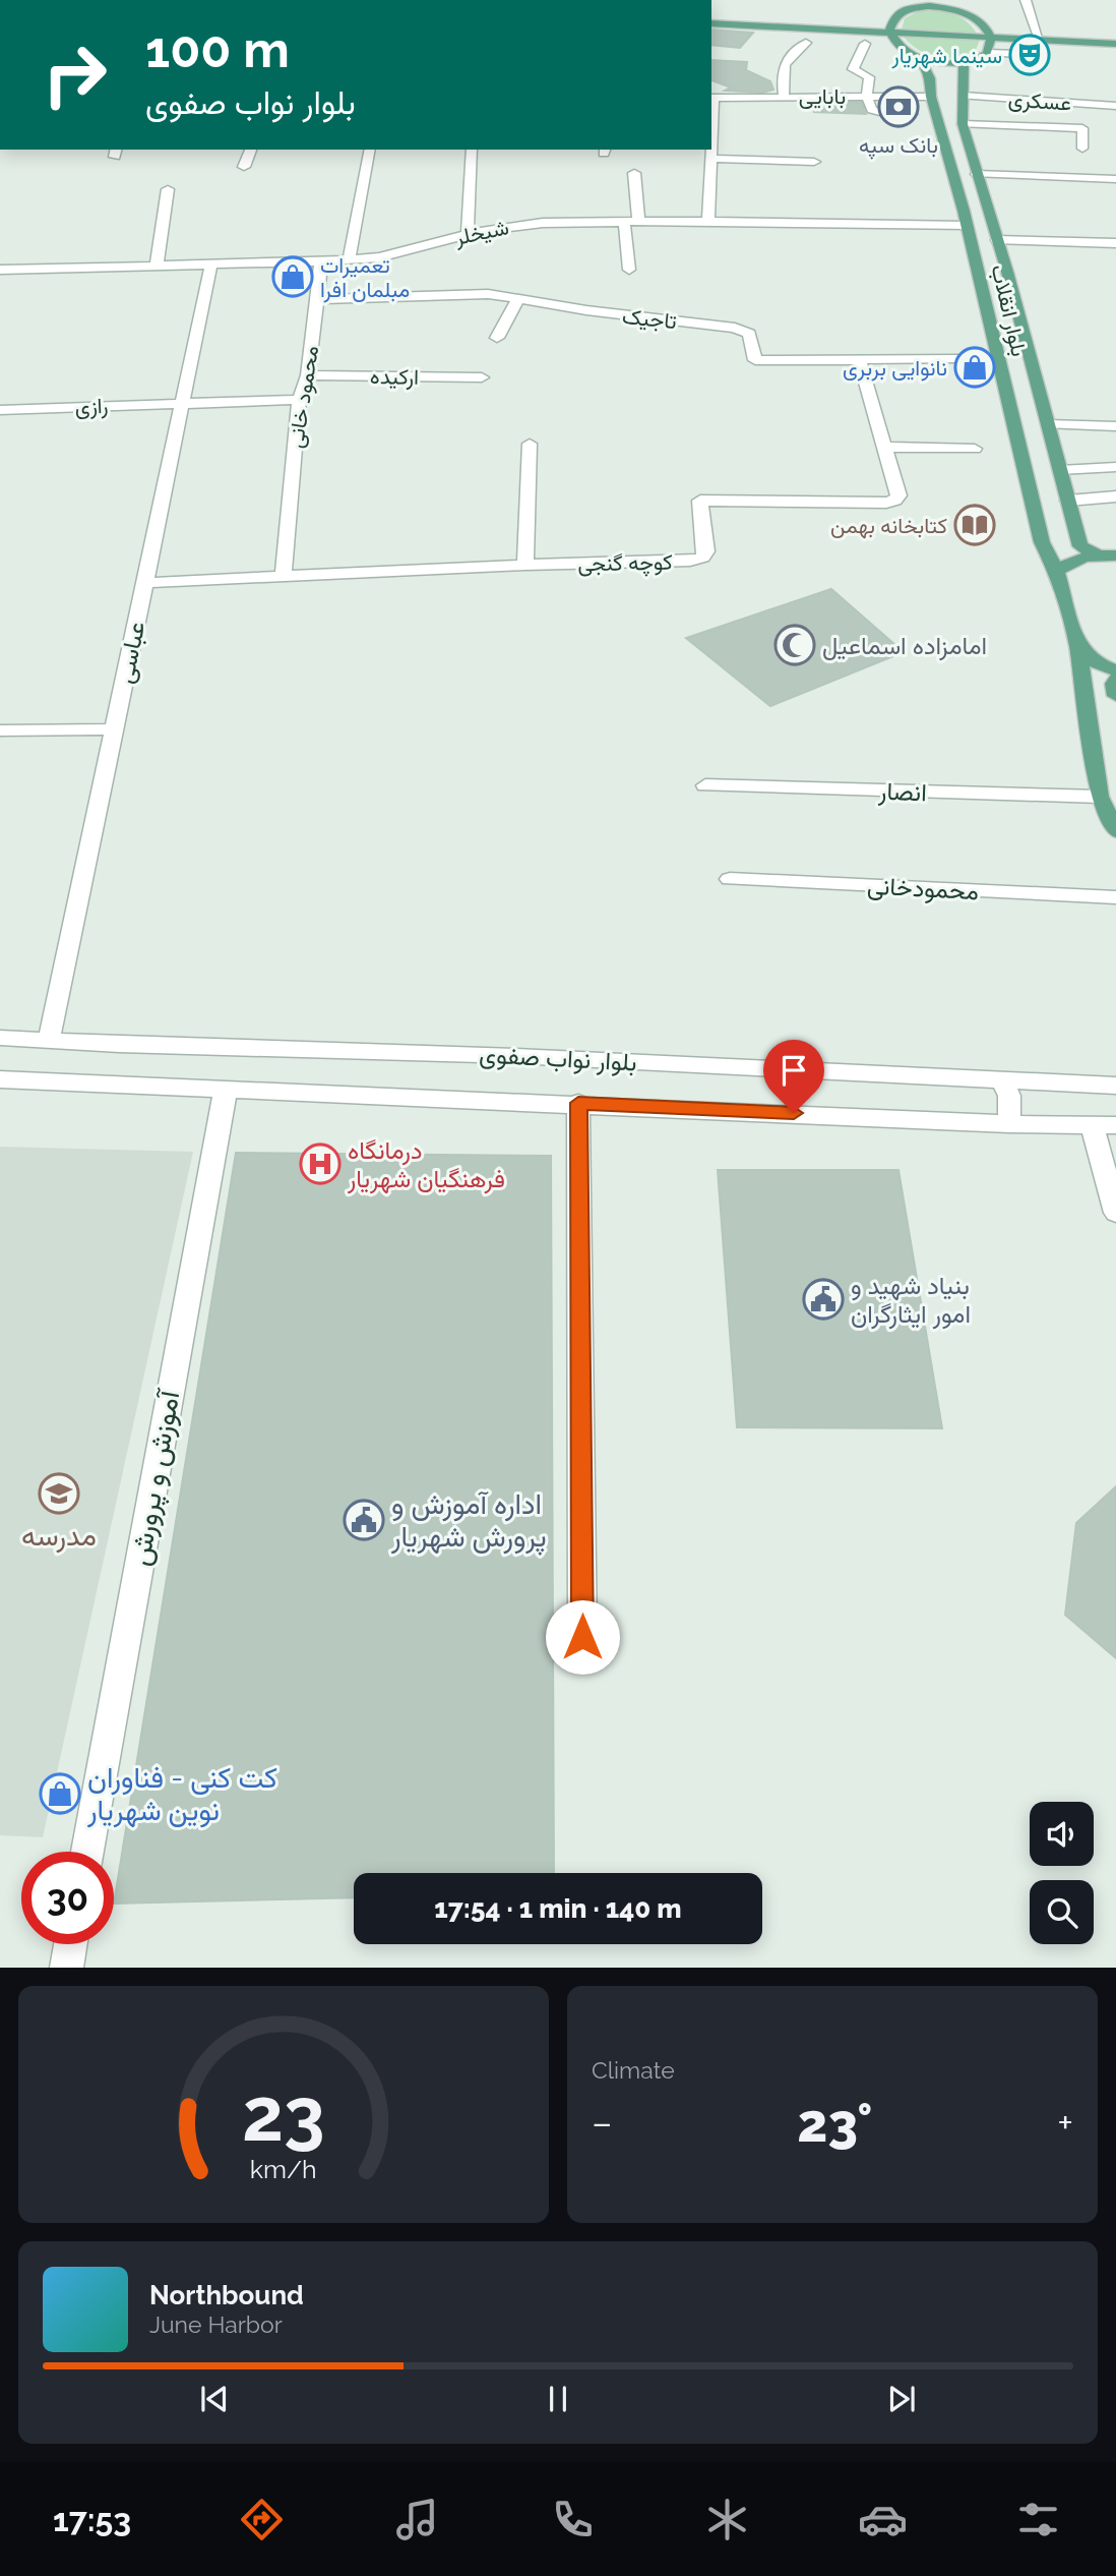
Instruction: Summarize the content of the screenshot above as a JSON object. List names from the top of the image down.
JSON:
{
  "streets": {
    "main road": ["بلوار انقلاب"],
    "street": [
      "بابایی",
      "عسکری",
      "شیخلر",
      "تاجیک",
      "ارکیده",
      "محمود خانی",
      "رازی",
      "کوچه گنجی",
      "عباسی",
      "انصار",
      "محمودخانی",
      "بلوار نواب صفوی",
      "آموزش و پرورش"
    ]
  },
  "crossings": [
    ["بابایی", "بلوار انقلاب"],
    ["عسکری", "بلوار انقلاب"],
    ["شیخلر", "بلوار انقلاب"],
    ["شیخلر", "محمود خانی"],
    ["شیخلر", "عباسی"],
    ["تاجیک", "محمود خانی"],
    ["تاجیک", "کوچه گنجی"],
    ["ارکیده", "محمود خانی"],
    ["محمود خانی", "رازی"],
    ["محمود خانی", "کوچه گنجی"],
    ["رازی", "عباسی"],
    ["کوچه گنجی", "عباسی"],
    ["عباسی", "بلوار نواب صفوی"],
    ["بلوار نواب صفوی", "آموزش و پرورش"]
  ],
  "places": {
    "theatre": ["سینما شهریار"],
    "bank": ["بانک سپه"],
    "shop": ["تعمیرات مبلمان افرا", "نانوایی بربری", "کت کنی - فناوران نوین شهریار"],
    "library": ["کتابخانه بهمن"],
    "mosque": ["امامزاده اسماعیل"],
    "hospital": ["درمانگاه فرهنگیان شهریار"],
    "public building": ["بنیاد شهید و امور ایثارگران", "اداره آموزش و پرورش شهریار"],
    "school or university": ["مدرسه"]
  },
  "page": {
    "turn": ["100 m", "بلوار نواب صفوی"],
    "limit": "30",
    "trip": "17:54 · 1 min · 140 m",
    "tile": "Climate",
    "heat": ["−", "23°", "+"],
    "song": ["Northbound", "June Harbor"],
    "tabs": "17:53",
    "gauge": ["23", "km/h"]
  }
}
